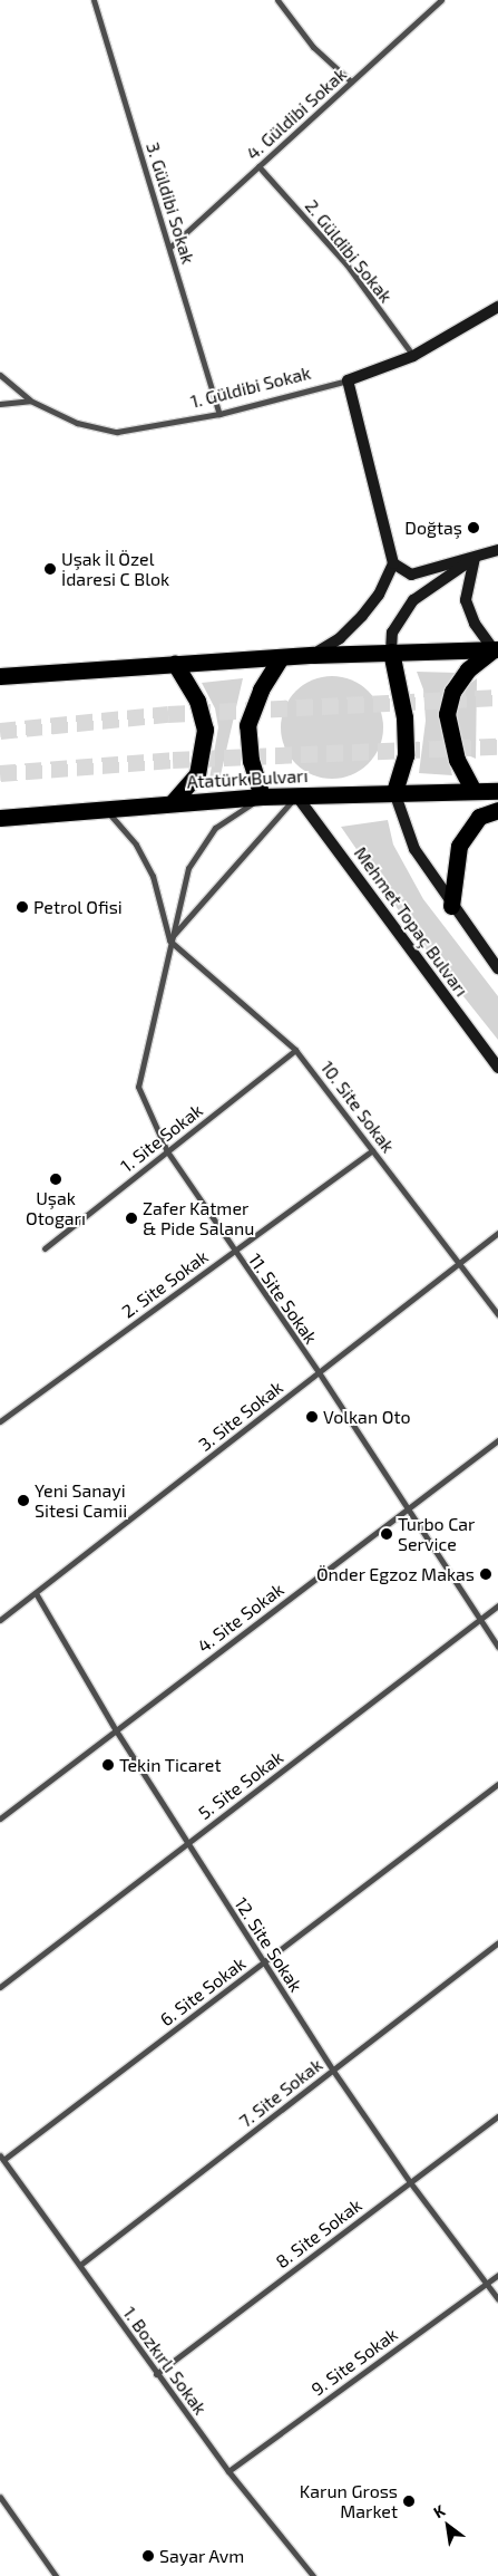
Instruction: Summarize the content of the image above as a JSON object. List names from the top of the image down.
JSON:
{
  "streets": {
    "highway": ["Atatürk Bulvarı"],
    "street": [
      "4. Güldibi Sokak",
      "3. Güldibi Sokak",
      "2. Güldibi Sokak",
      "1. Güldibi Sokak",
      "Mehmet Topaç Bulvarı",
      "10. Site Sokak",
      "1. Site Sokak",
      "2. Site Sokak",
      "11. Site Sokak",
      "3. Site Sokak",
      "4. Site Sokak",
      "5. Site Sokak",
      "12. Site Sokak",
      "6. Site Sokak",
      "7. Site Sokak",
      "8. Site Sokak",
      "1. Bozkırlı Sokak",
      "9. Site Sokak"
    ]
  },
  "crossings": [
    ["4. Güldibi Sokak", "3. Güldibi Sokak"],
    ["4. Güldibi Sokak", "2. Güldibi Sokak"],
    ["3. Güldibi Sokak", "1. Güldibi Sokak"],
    ["2. Güldibi Sokak", "1. Güldibi Sokak"],
    ["Atatürk Bulvarı", "Mehmet Topaç Bulvarı"],
    ["Atatürk Bulvarı", "11. Site Sokak"],
    ["Mehmet Topaç Bulvarı", "11. Site Sokak"],
    ["10. Site Sokak", "1. Site Sokak"],
    ["10. Site Sokak", "2. Site Sokak"],
    ["10. Site Sokak", "11. Site Sokak"],
    ["10. Site Sokak", "3. Site Sokak"],
    ["1. Site Sokak", "11. Site Sokak"],
    ["2. Site Sokak", "11. Site Sokak"],
    ["11. Site Sokak", "3. Site Sokak"],
    ["11. Site Sokak", "4. Site Sokak"],
    ["11. Site Sokak", "5. Site Sokak"],
    ["3. Site Sokak", "12. Site Sokak"],
    ["4. Site Sokak", "12. Site Sokak"],
    ["5. Site Sokak", "12. Site Sokak"],
    ["12. Site Sokak", "6. Site Sokak"],
    ["12. Site Sokak", "7. Site Sokak"],
    ["12. Site Sokak", "8. Site Sokak"],
    ["12. Site Sokak", "9. Site Sokak"],
    ["6. Site Sokak", "1. Bozkırlı Sokak"],
    ["7. Site Sokak", "1. Bozkırlı Sokak"],
    ["8. Site Sokak", "1. Bozkırlı Sokak"],
    ["1. Bozkırlı Sokak", "9. Site Sokak"]
  ],
  "places": [
    "Doğtaş",
    "Uşak İl Özel İdaresi C Blok",
    "Petrol Ofisi",
    "Uşak Otogarı",
    "Zafer Katmer & Pide Salanu",
    "Volkan Oto",
    "Yeni Sanayi Sitesi Camii",
    "Turbo Car Service",
    "Önder Egzoz Makas",
    "Tekin Ticaret",
    "Karun Gross Market",
    "Sayar Avm"
  ],
  "north": "top left"
}
